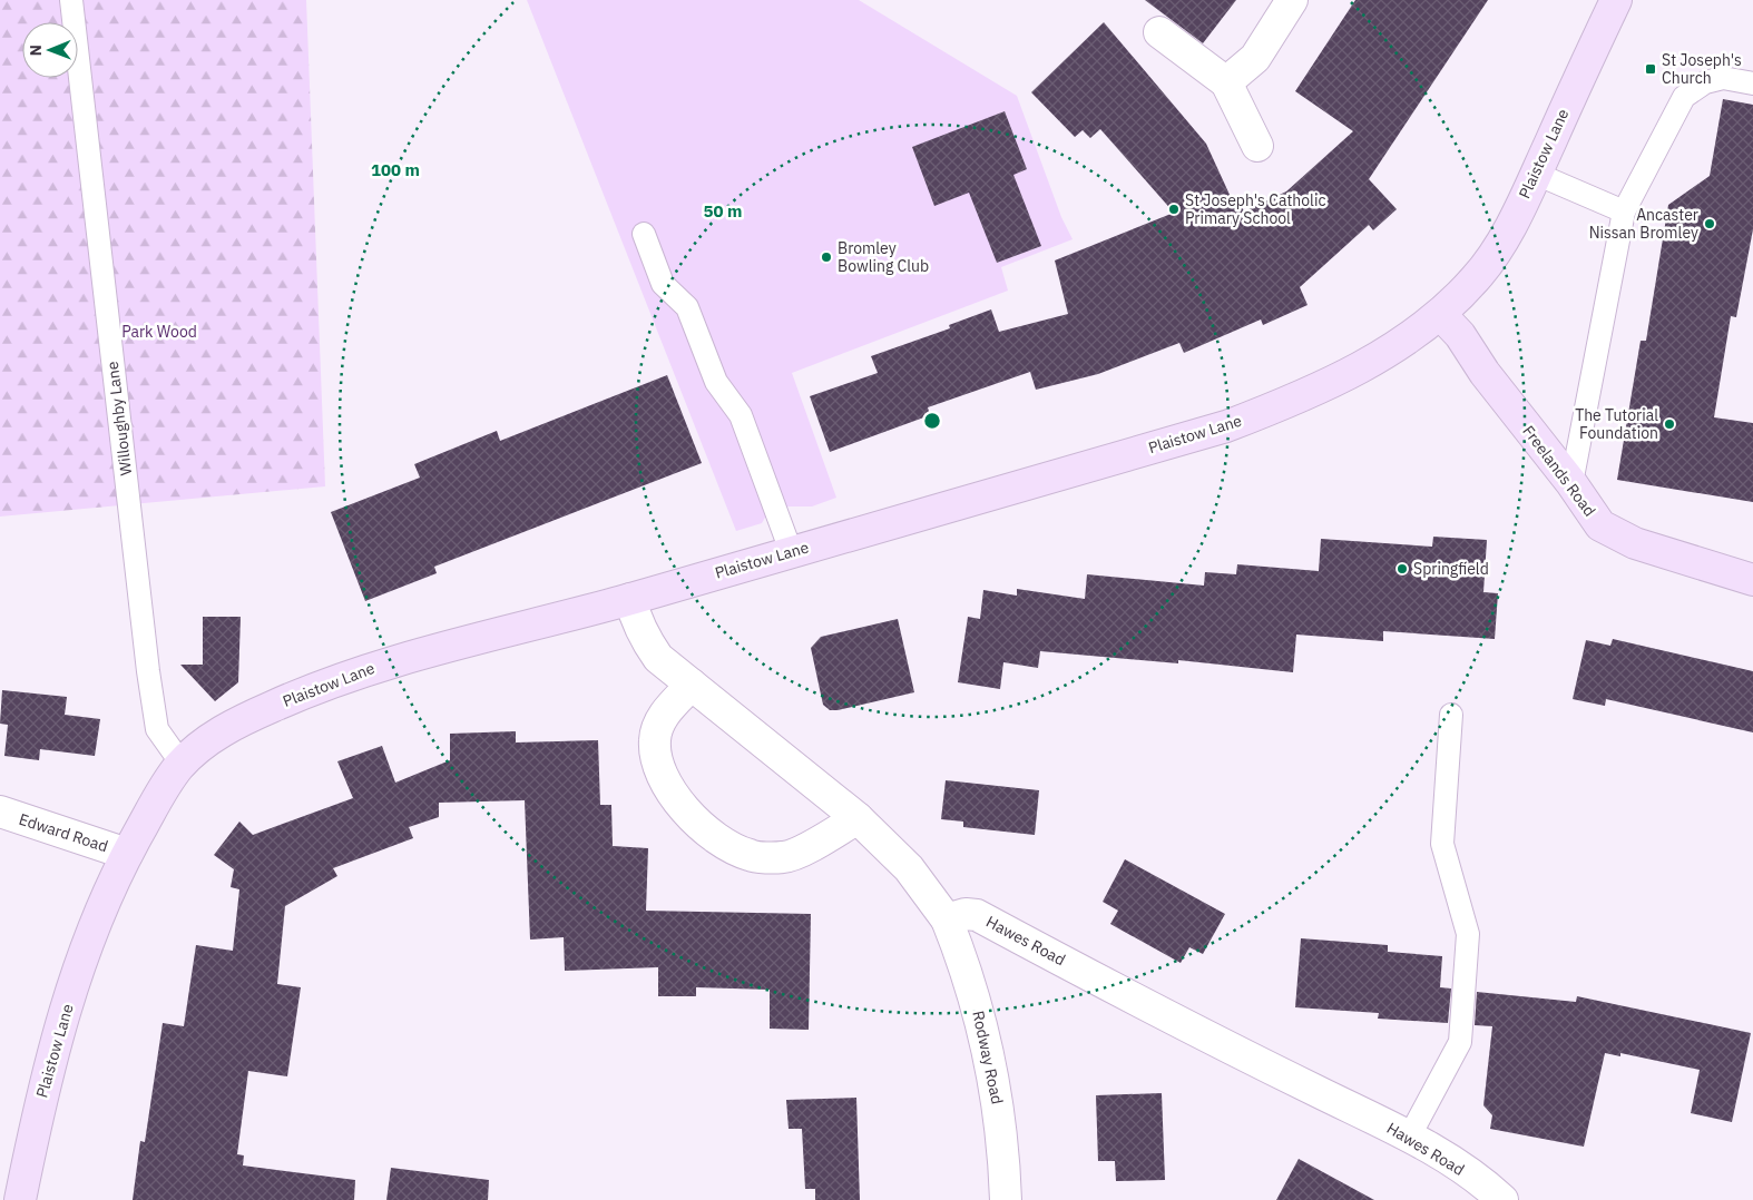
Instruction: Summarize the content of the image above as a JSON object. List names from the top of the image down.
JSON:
{
  "streets": {
    "street": [
      "Plaistow Lane",
      "Freelands Road",
      "Edward Road",
      "Hawes Road",
      "Rodway Road"
    ],
    "lane": ["Willoughby Lane"]
  },
  "crossings": [
    ["Plaistow Lane", "Willoughby Lane"],
    ["Plaistow Lane", "Freelands Road"],
    ["Plaistow Lane", "Edward Road"],
    ["Hawes Road", "Rodway Road"]
  ],
  "parks": ["Park Wood"],
  "places": {
    "transit": ["St Joseph's Church"],
    "other": [
      "St Joseph's Catholic Primary School",
      "Ancaster Nissan Bromley",
      "Bromley Bowling Club",
      "The Tutorial Foundation",
      "Springfield"
    ]
  },
  "north": "left",
  "rings": ["100 m", "50 m"]
}
